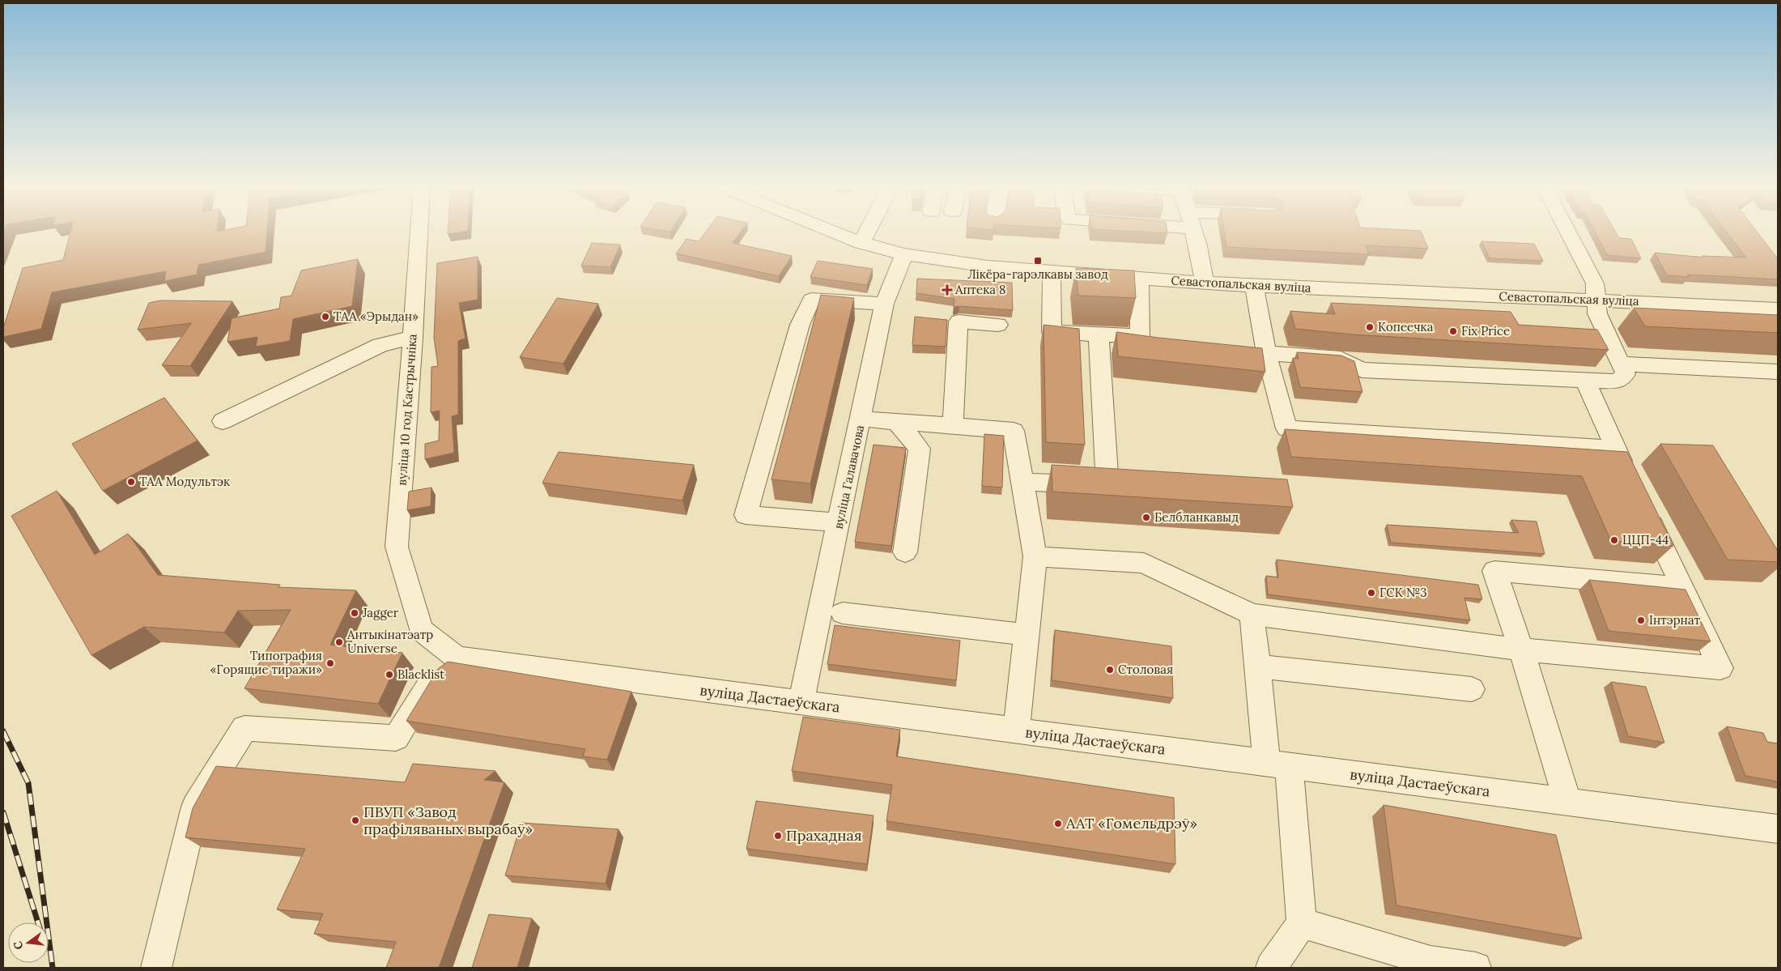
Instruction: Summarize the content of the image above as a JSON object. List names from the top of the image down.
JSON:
{
  "streets": {
    "street": [
      "Севастопальская вуліца",
      "вуліца 10 год Кастрычніка",
      "вуліца Галавачова",
      "вуліца Дастаеўскага"
    ]
  },
  "crossings": [
    ["Севастопальская вуліца", "вуліца Галавачова"],
    ["вуліца 10 год Кастрычніка", "вуліца Дастаеўскага"],
    ["вуліца Галавачова", "вуліца Дастаеўскага"]
  ],
  "places": {
    "transit": ["Лікёра-гарэлкавы завод"],
    "health": ["Аптека 8"],
    "other": [
      "ТАА «Эрыдан»",
      "Копеечка",
      "Fix Price",
      "ТАА Модультэк",
      "Белбланкавыд",
      "ЦЦП-44",
      "ГСК №3",
      "Jagger",
      "Інтэрнат",
      "Антыкінатэатр Universe",
      "Типография «Горящие тиражи»",
      "Столовая",
      "Blacklist",
      "ПВУП «Завод прафіляваных вырабаў»",
      "ААТ «Гомельдрэў»",
      "Прахадная"
    ]
  },
  "north": "left"
}
